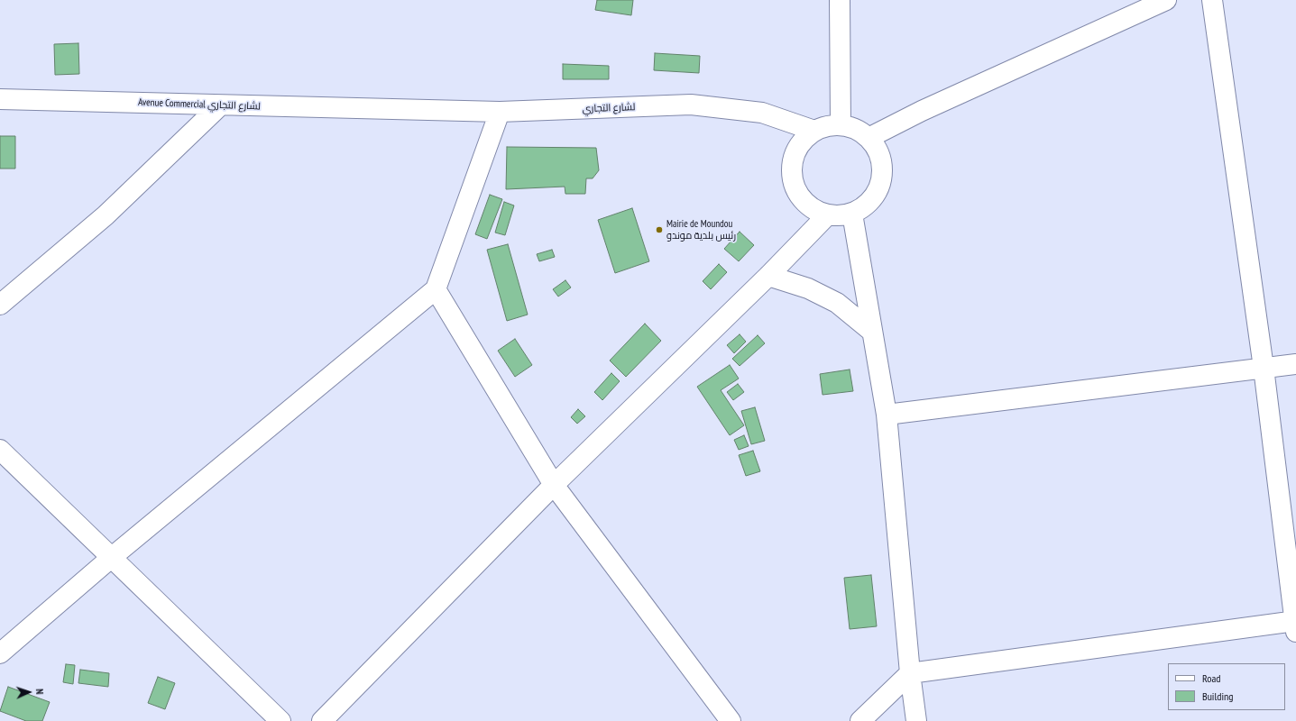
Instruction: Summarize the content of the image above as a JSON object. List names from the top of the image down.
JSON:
{
  "streets": {
    "street": ["Avenue Commercial لشارع التجاري", "لشارع التجاري"]
  },
  "crossings": [
    ["Avenue Commercial لشارع التجاري", "لشارع التجاري"]
  ],
  "places": ["Mairie de Moundou رئيس بلدية موندو"],
  "legend": ["Road", "Building"],
  "north": "right"
}
